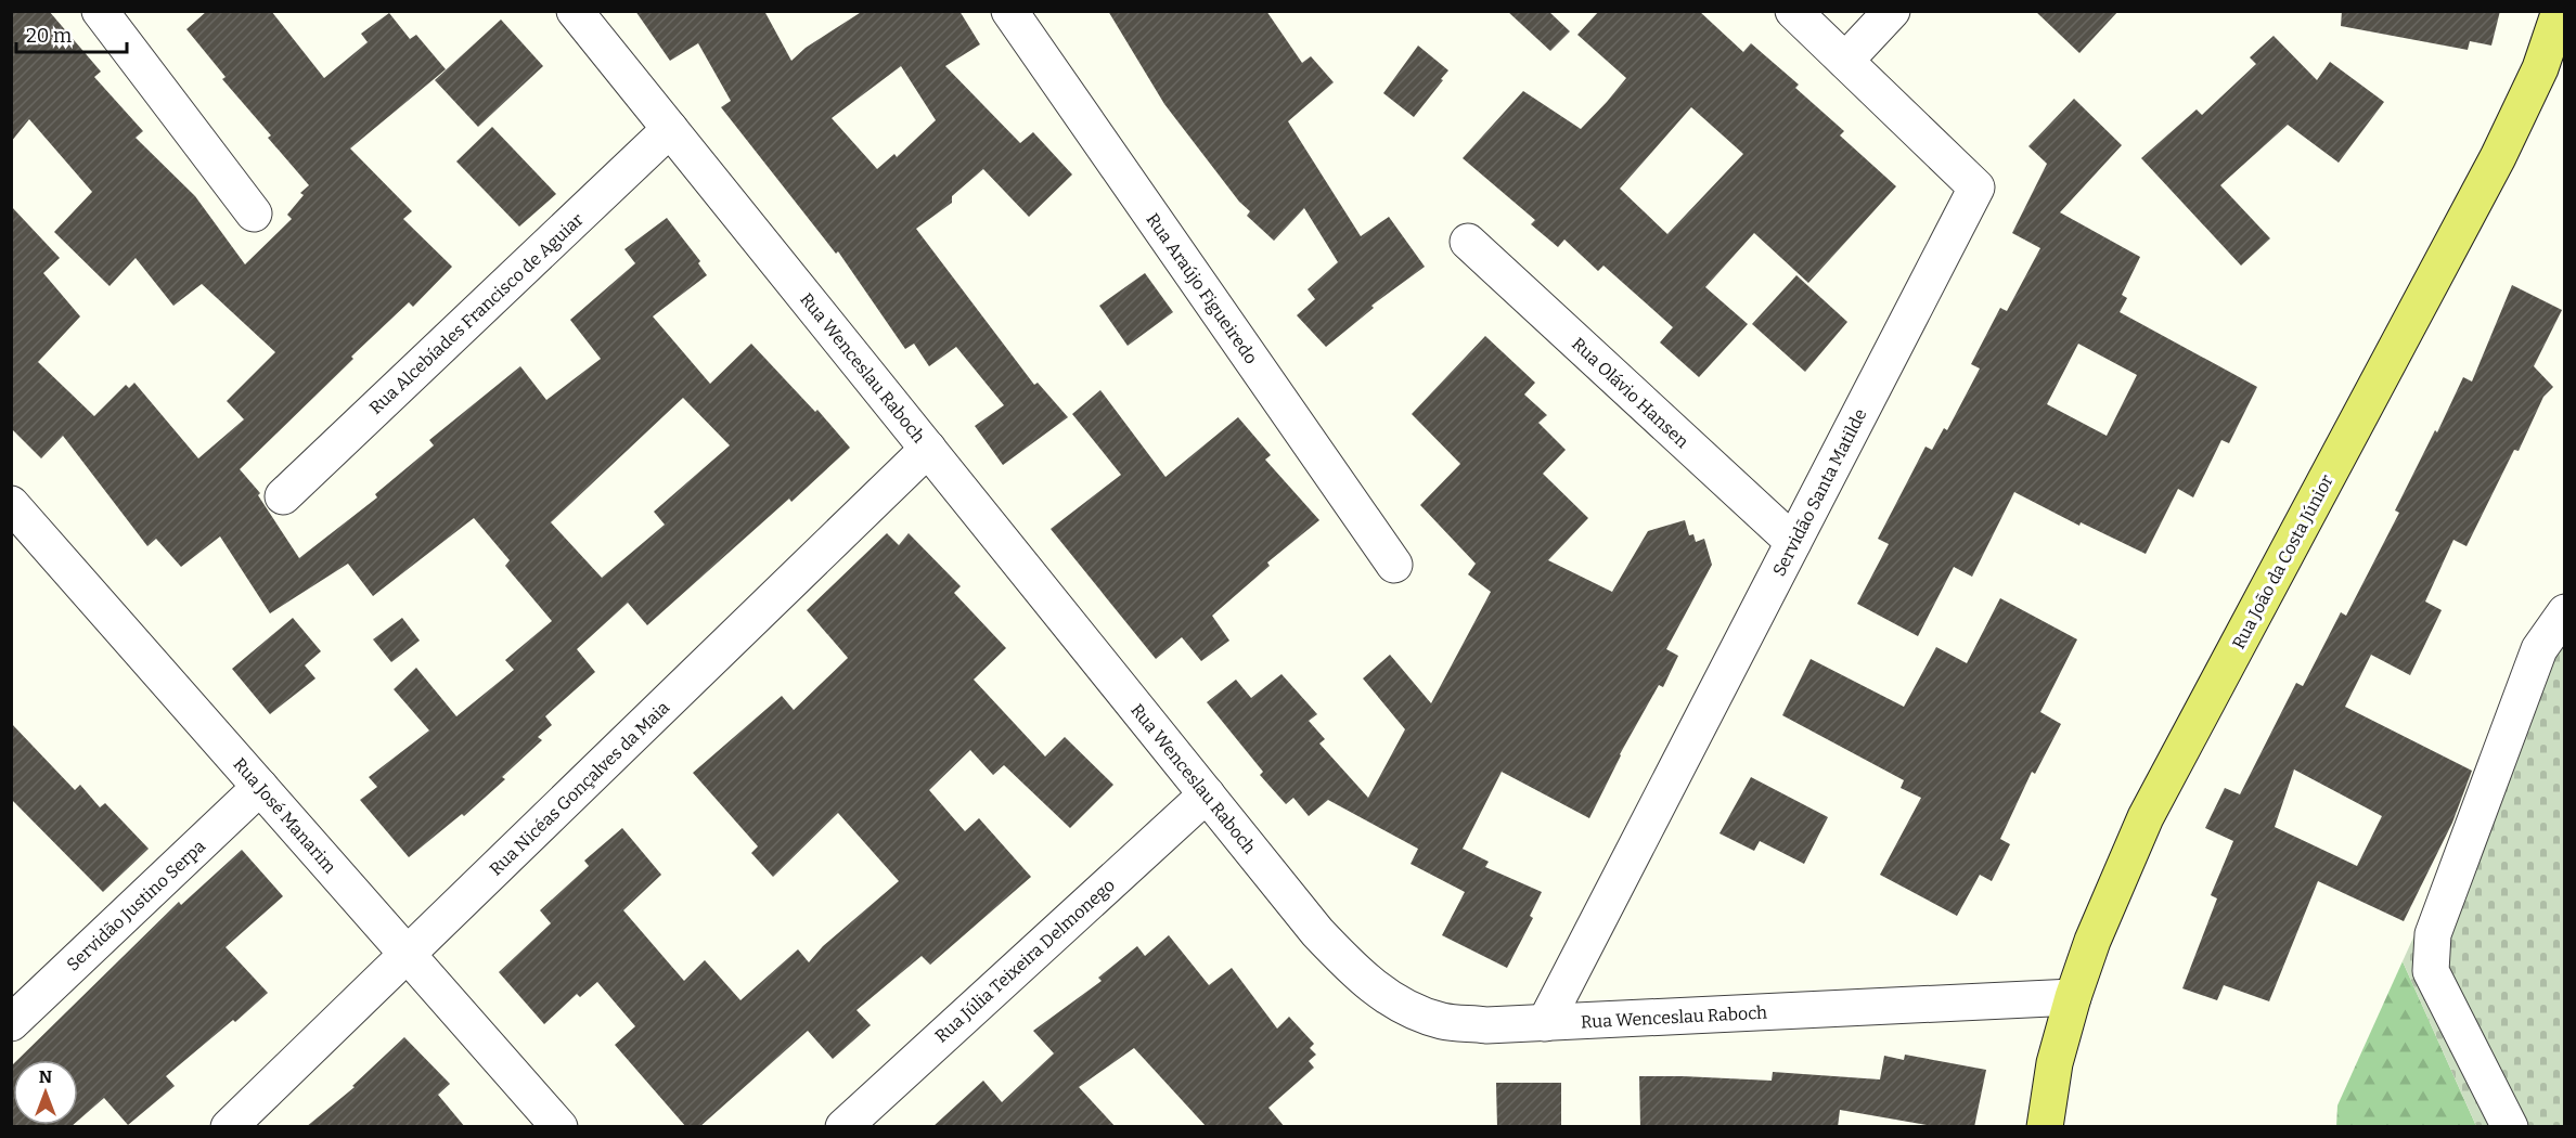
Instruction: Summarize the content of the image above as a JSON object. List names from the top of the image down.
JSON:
{
  "streets": {
    "main road": ["Rua João da Costa Júnior"],
    "street": [
      "Rua Araújo Figueiredo",
      "Rua Alcebíades Francisco de Aguiar",
      "Rua Wenceslau Raboch",
      "Rua Olávio Hansen",
      "Servidão Santa Matilde",
      "Rua Nicéas Gonçalves da Maia",
      "Rua José Manarim",
      "Servidão Justino Serpa",
      "Rua Júlia Teixeira Delmonego"
    ]
  },
  "crossings": [
    ["Rua Alcebíades Francisco de Aguiar", "Rua Wenceslau Raboch"],
    ["Rua Wenceslau Raboch", "Servidão Santa Matilde"],
    ["Rua Wenceslau Raboch", "Rua João da Costa Júnior"],
    ["Rua Wenceslau Raboch", "Rua Nicéas Gonçalves da Maia"],
    ["Rua Wenceslau Raboch", "Rua Júlia Teixeira Delmonego"],
    ["Rua Olávio Hansen", "Servidão Santa Matilde"],
    ["Rua Nicéas Gonçalves da Maia", "Rua José Manarim"],
    ["Rua José Manarim", "Servidão Justino Serpa"]
  ],
  "scale_bar": "20 m",
  "north": "top"
}
